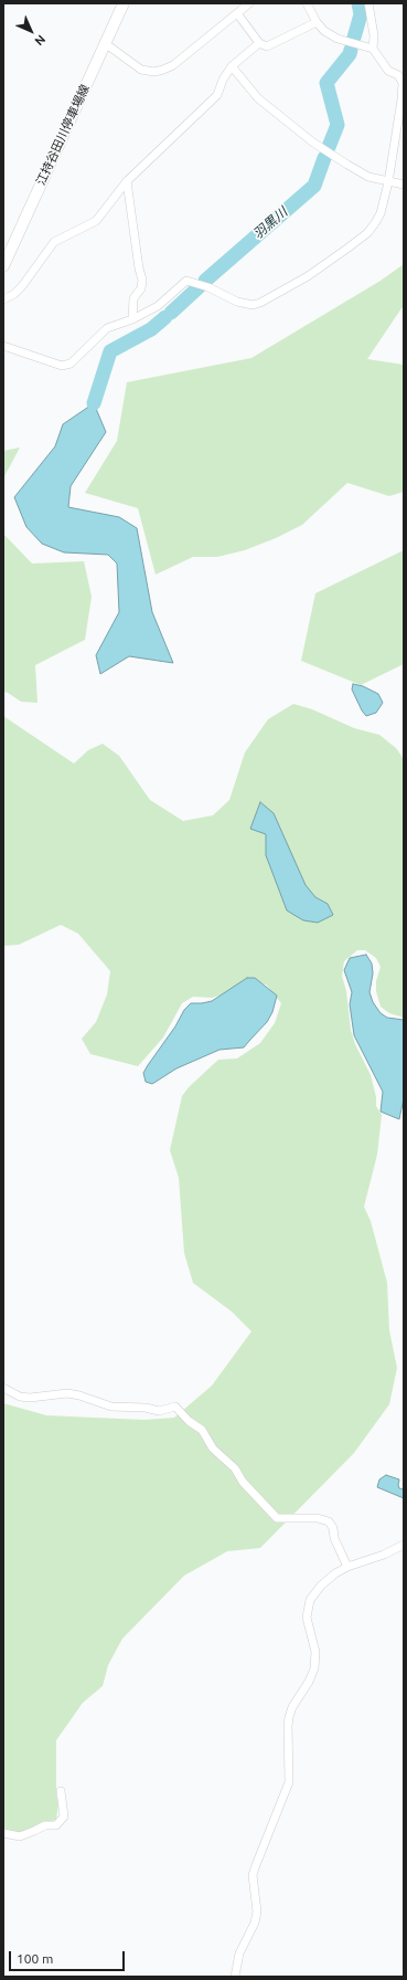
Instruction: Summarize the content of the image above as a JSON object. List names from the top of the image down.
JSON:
{
  "streets": {
    "main road": ["江持谷田川停車場線"]
  },
  "water": ["羽黒川"],
  "scale_bar": "100 m",
  "north": "bottom right"
}
